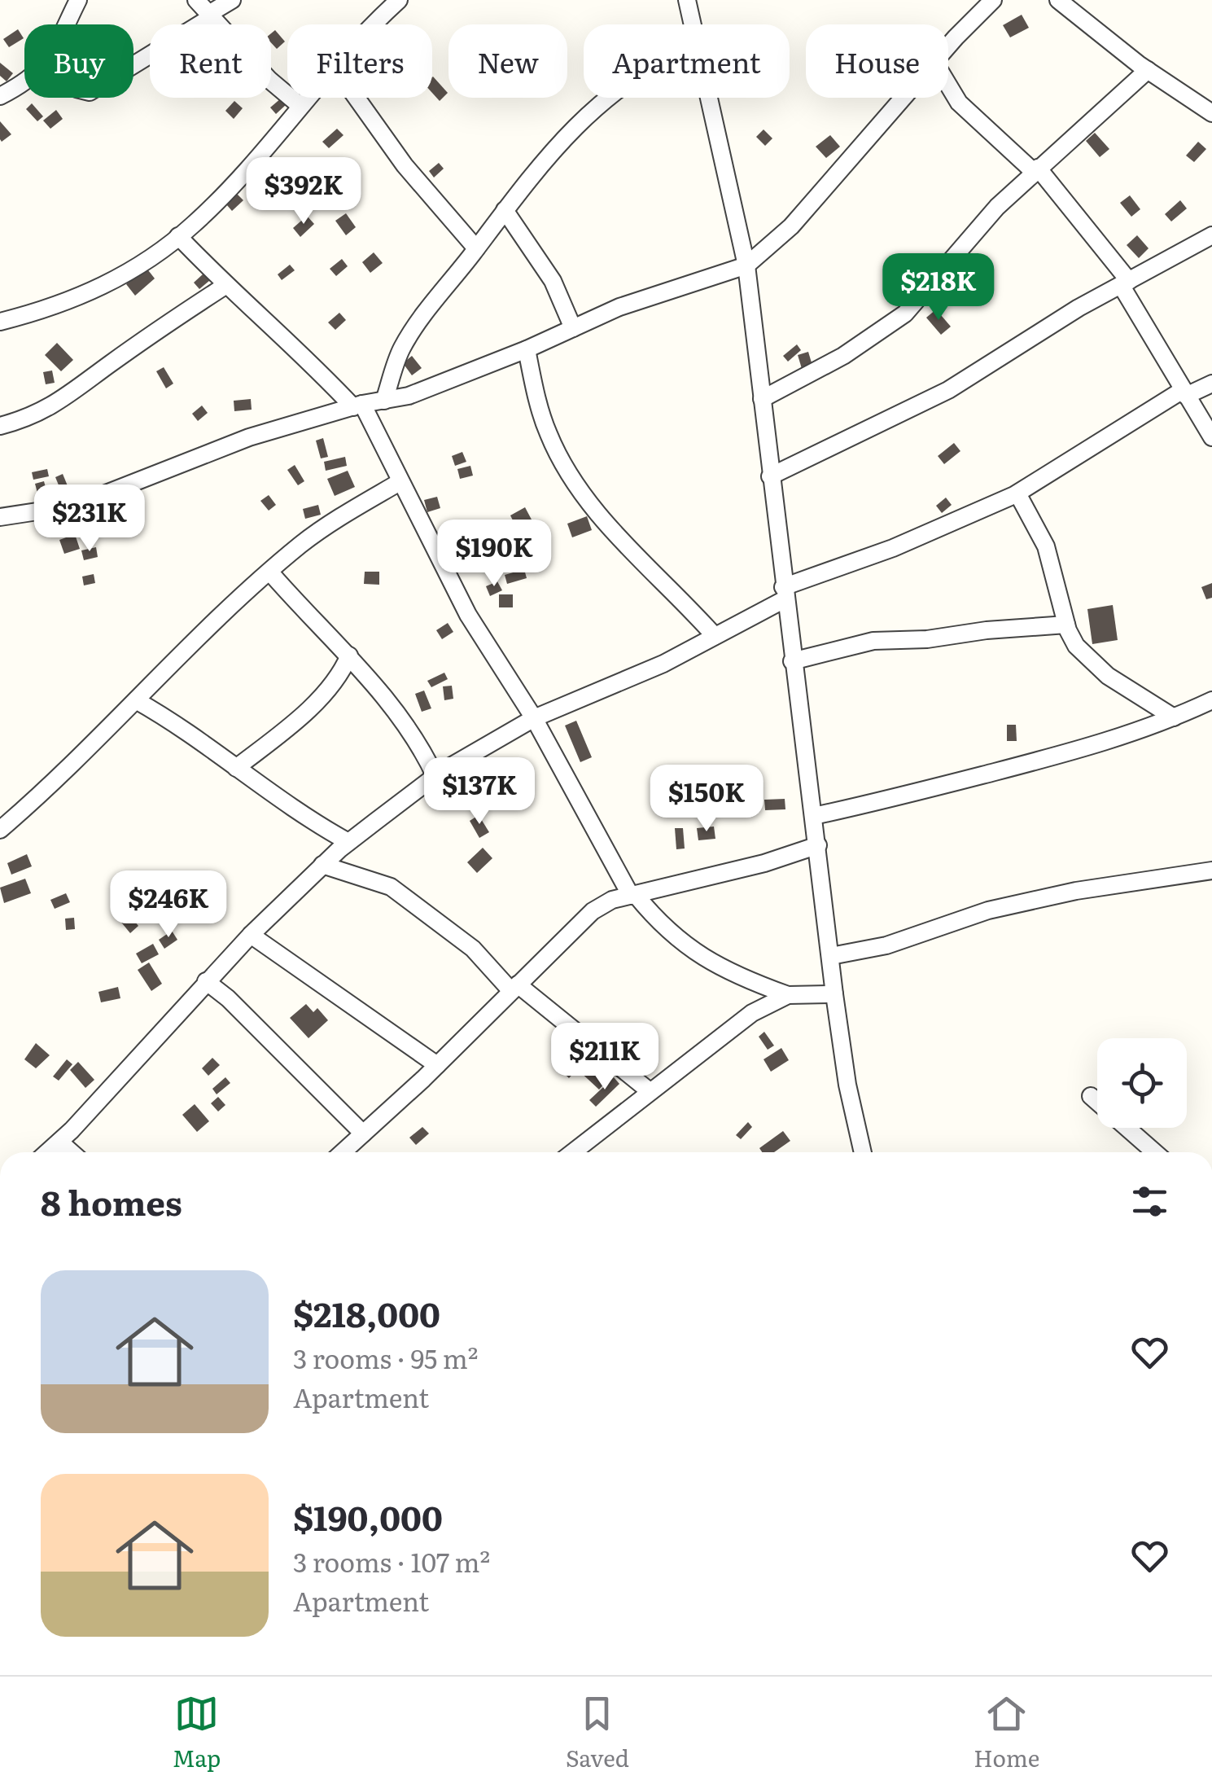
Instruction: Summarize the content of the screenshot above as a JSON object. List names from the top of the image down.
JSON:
{
  "page": {
    "chip": [
      "Buy",
      "Rent",
      "Filters",
      "New",
      "Apartment",
      "House"
    ],
    "price": [
      "$392K",
      "$218K",
      "$231K",
      "$190K",
      "$137K",
      "$150K",
      "$246K",
      "$211K"
    ],
    "heading": "8 homes",
    "list": [
      {
        "name": "$218,000",
        "note": "3 rooms · 95 m² · Apartment"
      },
      {
        "name": "$190,000",
        "note": "3 rooms · 107 m² · Apartment"
      }
    ],
    "tabs": ["Map", "Saved", "Home"]
  }
}
